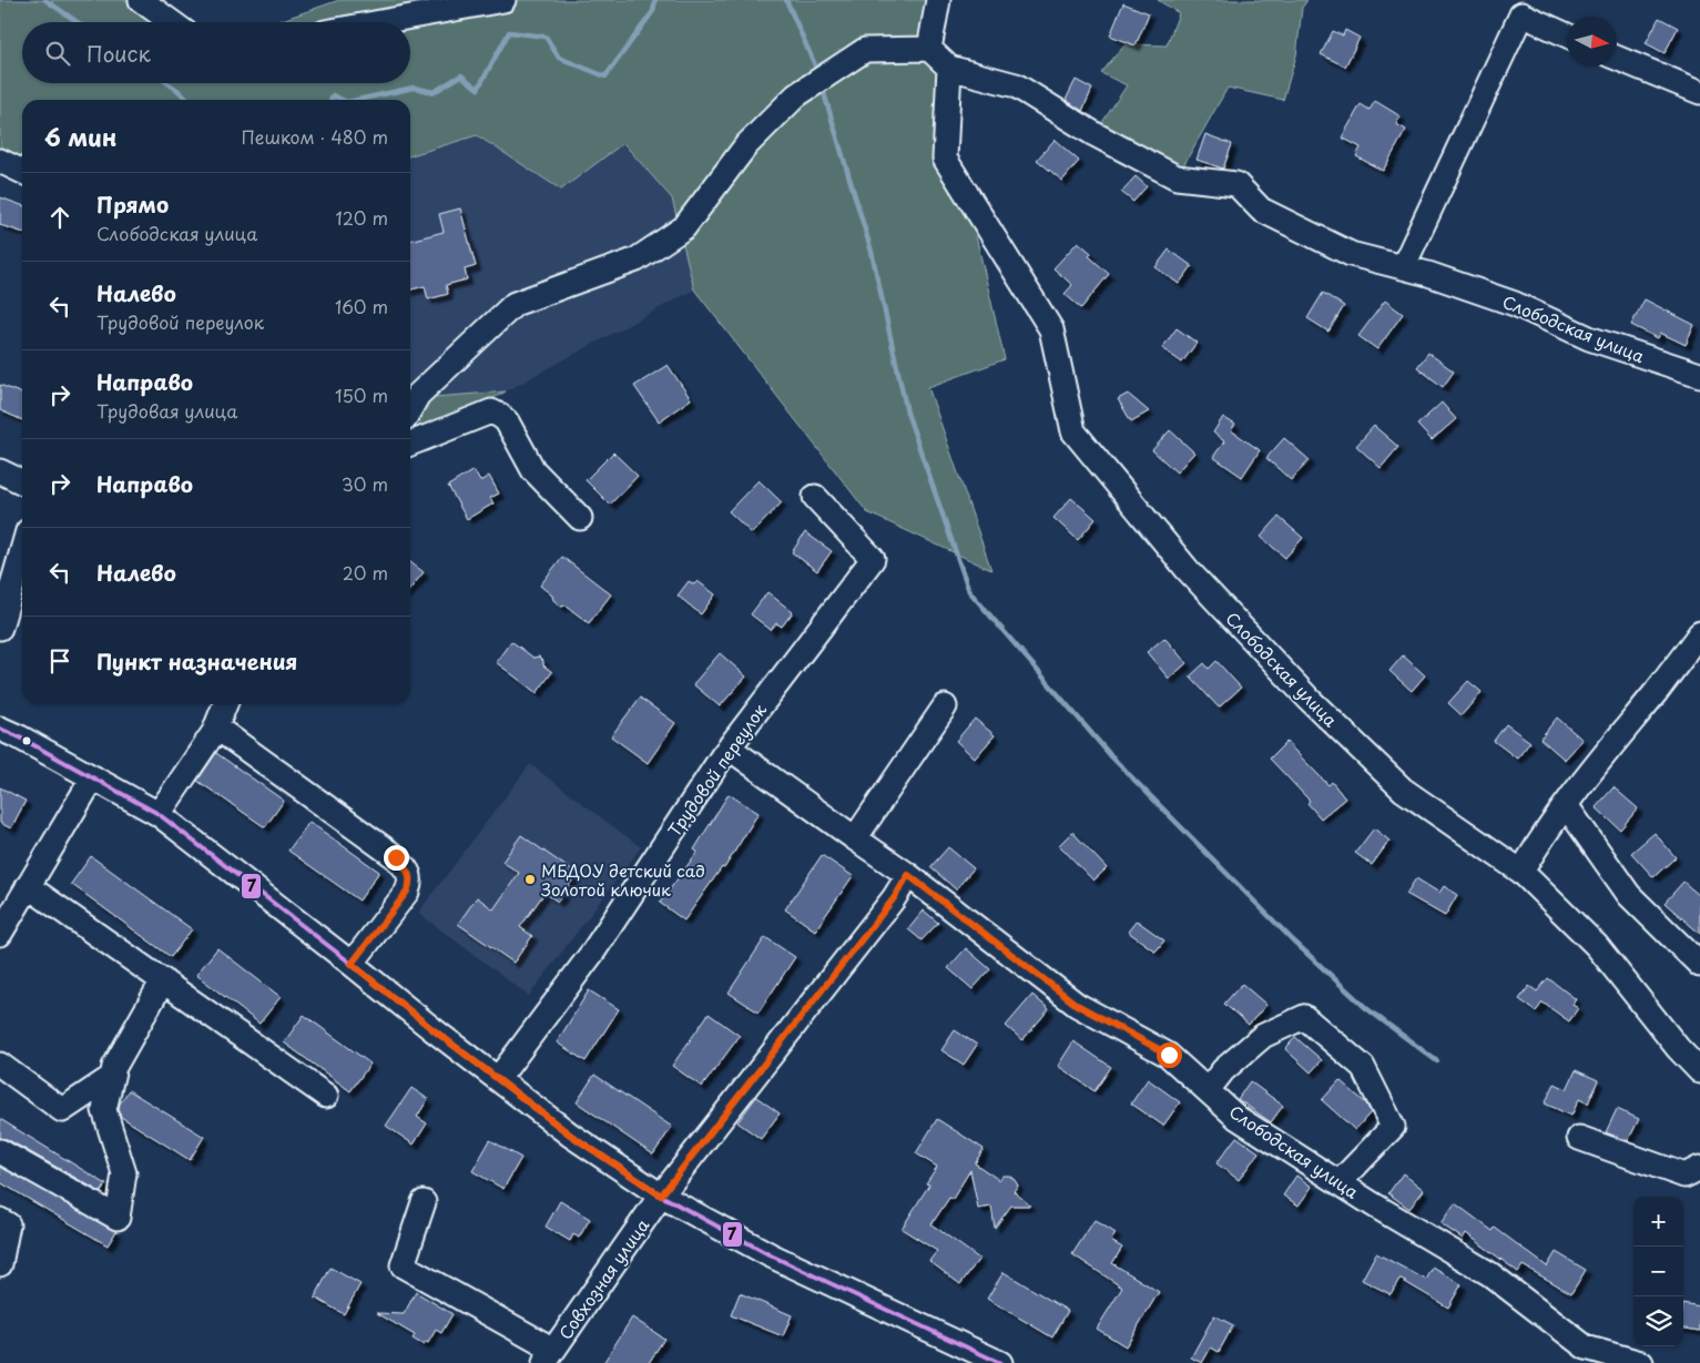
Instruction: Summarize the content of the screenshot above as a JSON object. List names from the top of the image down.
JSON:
{
  "streets": {
    "street": ["Слободская улица", "Трудовой переулок", "Совхозная улица"]
  },
  "places": ["МБДОУ детский сад Золотой ключик"],
  "lines": ["transit line 7"],
  "north": "right",
  "page": {
    "search": "Поиск",
    "heading": ["6 мин", "Пешком · 480 m"],
    "list": [
      ["Прямо", "Слободская улица", "120 m"],
      ["Налево", "Трудовой переулок", "160 m"],
      ["Направо", "Трудовая улица", "150 m"],
      ["Направо", "30 m"],
      ["Налево", "20 m"],
      "Пункт назначения"
    ],
    "map_buttons": ["+", "−"]
  }
}
